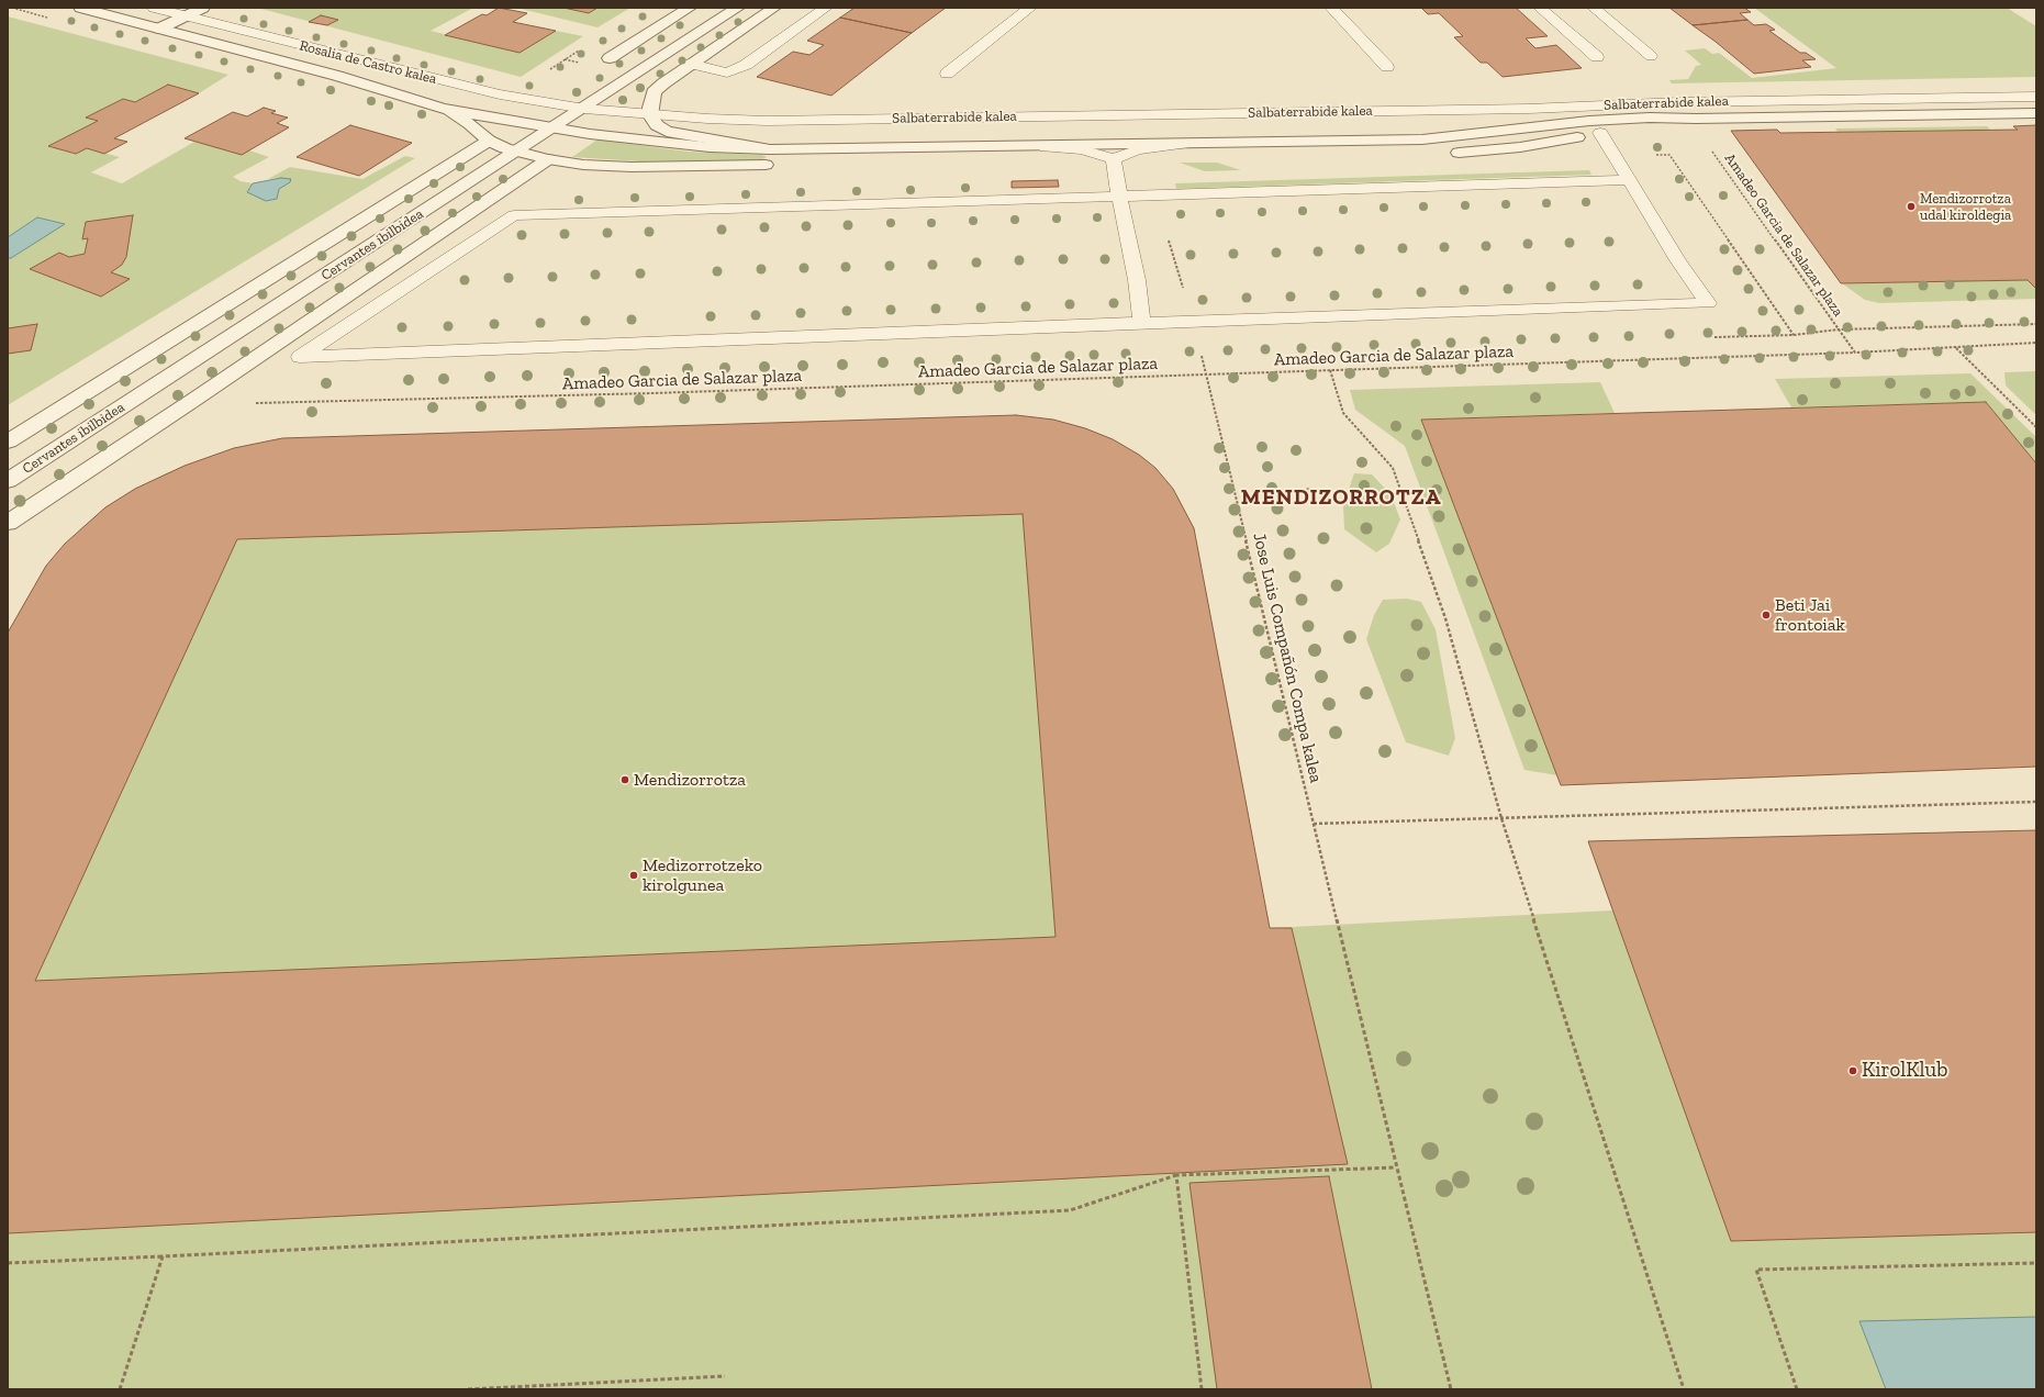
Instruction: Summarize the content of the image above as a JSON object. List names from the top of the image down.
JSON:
{
  "streets": {
    "street": ["Rosalia de Castro kalea", "Salbaterrabide kalea", "Cervantes ibilbidea"],
    "path": ["Amadeo Garcia de Salazar plaza", "Jose Luis Compañón Compa kalea"]
  },
  "crossings": [
    ["Rosalia de Castro kalea", "Salbaterrabide kalea"],
    ["Rosalia de Castro kalea", "Cervantes ibilbidea"],
    ["Salbaterrabide kalea", "Cervantes ibilbidea"],
    ["Amadeo Garcia de Salazar plaza", "Jose Luis Compañón Compa kalea"]
  ],
  "districts": ["MENDIZORROTZA"],
  "places": [
    "Mendizorrotza udal kiroldegia",
    "Beti Jai frontoiak",
    "Mendizorrotza",
    "Medizorrotzeko kirolgunea",
    "KirolKlub"
  ]
}
